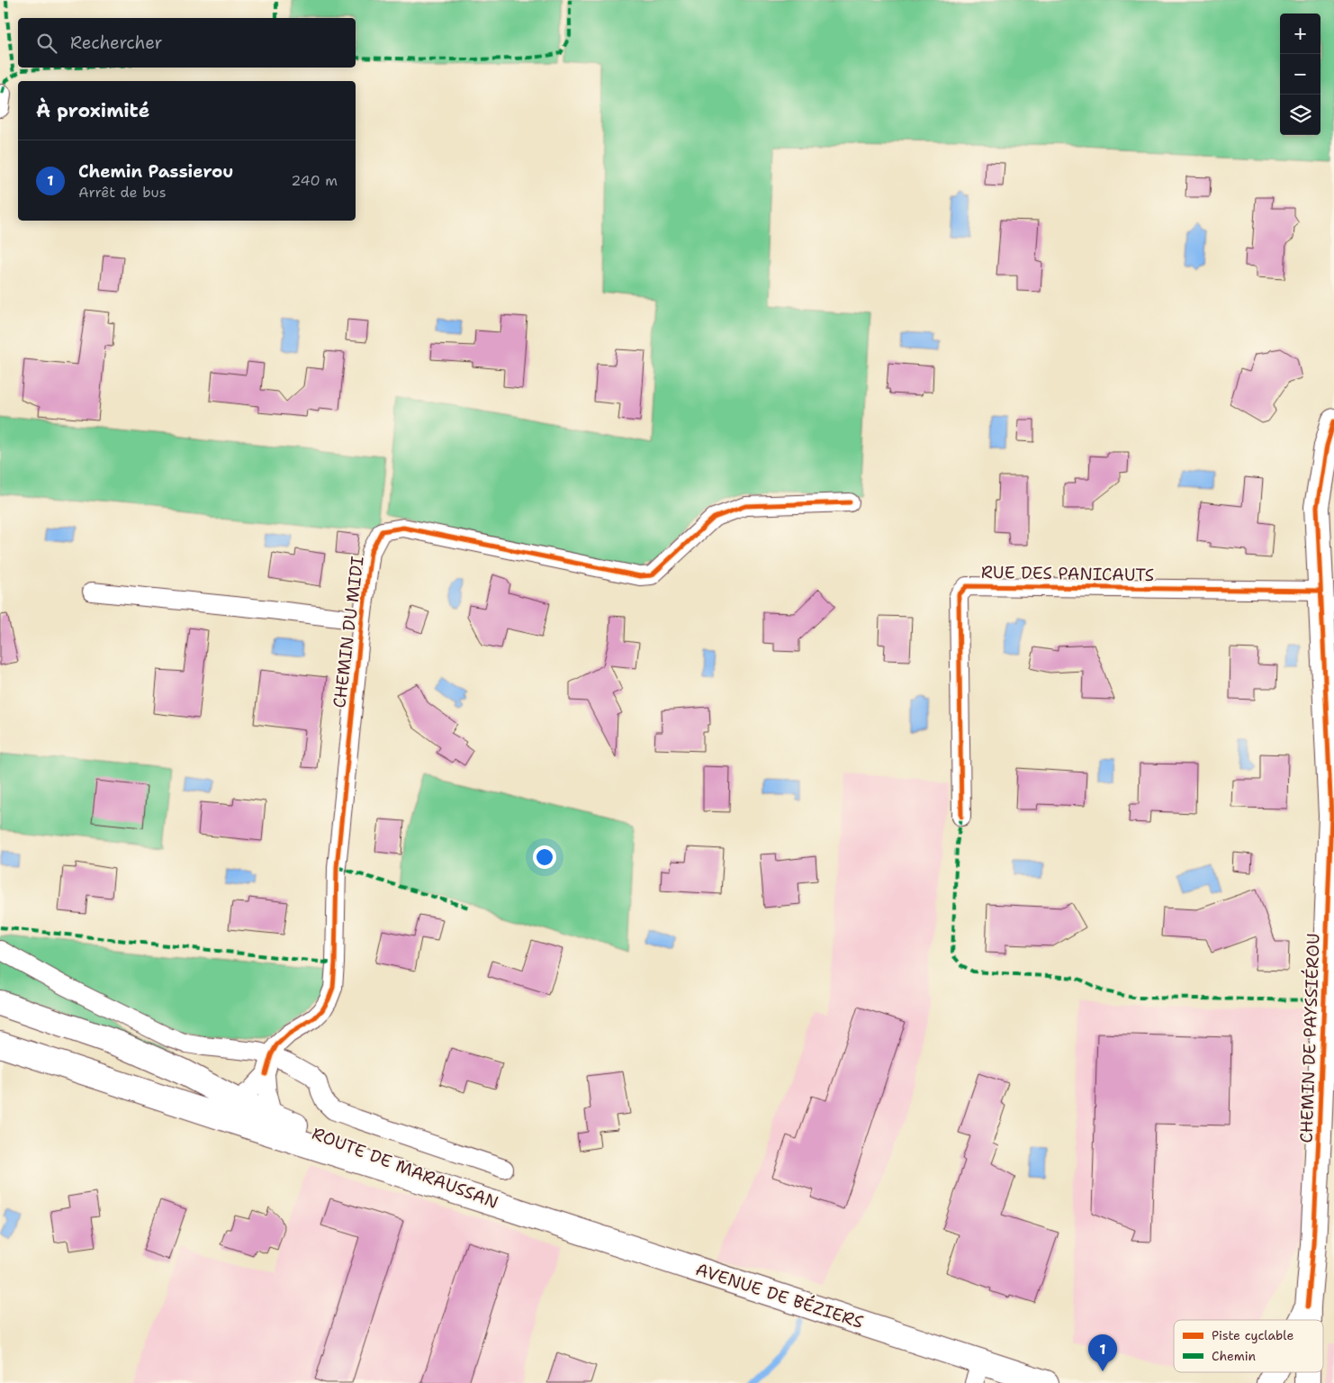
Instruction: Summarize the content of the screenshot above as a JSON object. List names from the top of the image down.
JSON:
{
  "streets": {
    "main road": ["CHEMIN DE PAYSSIÉROU", "ROUTE DE MARAUSSAN", "AVENUE DE BÉZIERS"],
    "street": ["RUE DES PANICAUTS", "CHEMIN DU MIDI"]
  },
  "crossings": [
    ["RUE DES PANICAUTS", "CHEMIN DE PAYSSIÉROU"],
    ["ROUTE DE MARAUSSAN", "AVENUE DE BÉZIERS"]
  ],
  "legend": ["Piste cyclable", "Chemin"],
  "page": {
    "map_buttons": ["+", "−"],
    "search": "Rechercher",
    "heading": "À proximité",
    "list": [
      {
        "mark": "1",
        "name": "Chemin Passierou",
        "note": "Arrêt de bus",
        "value": "240 m"
      }
    ],
    "pins": "1"
  }
}
